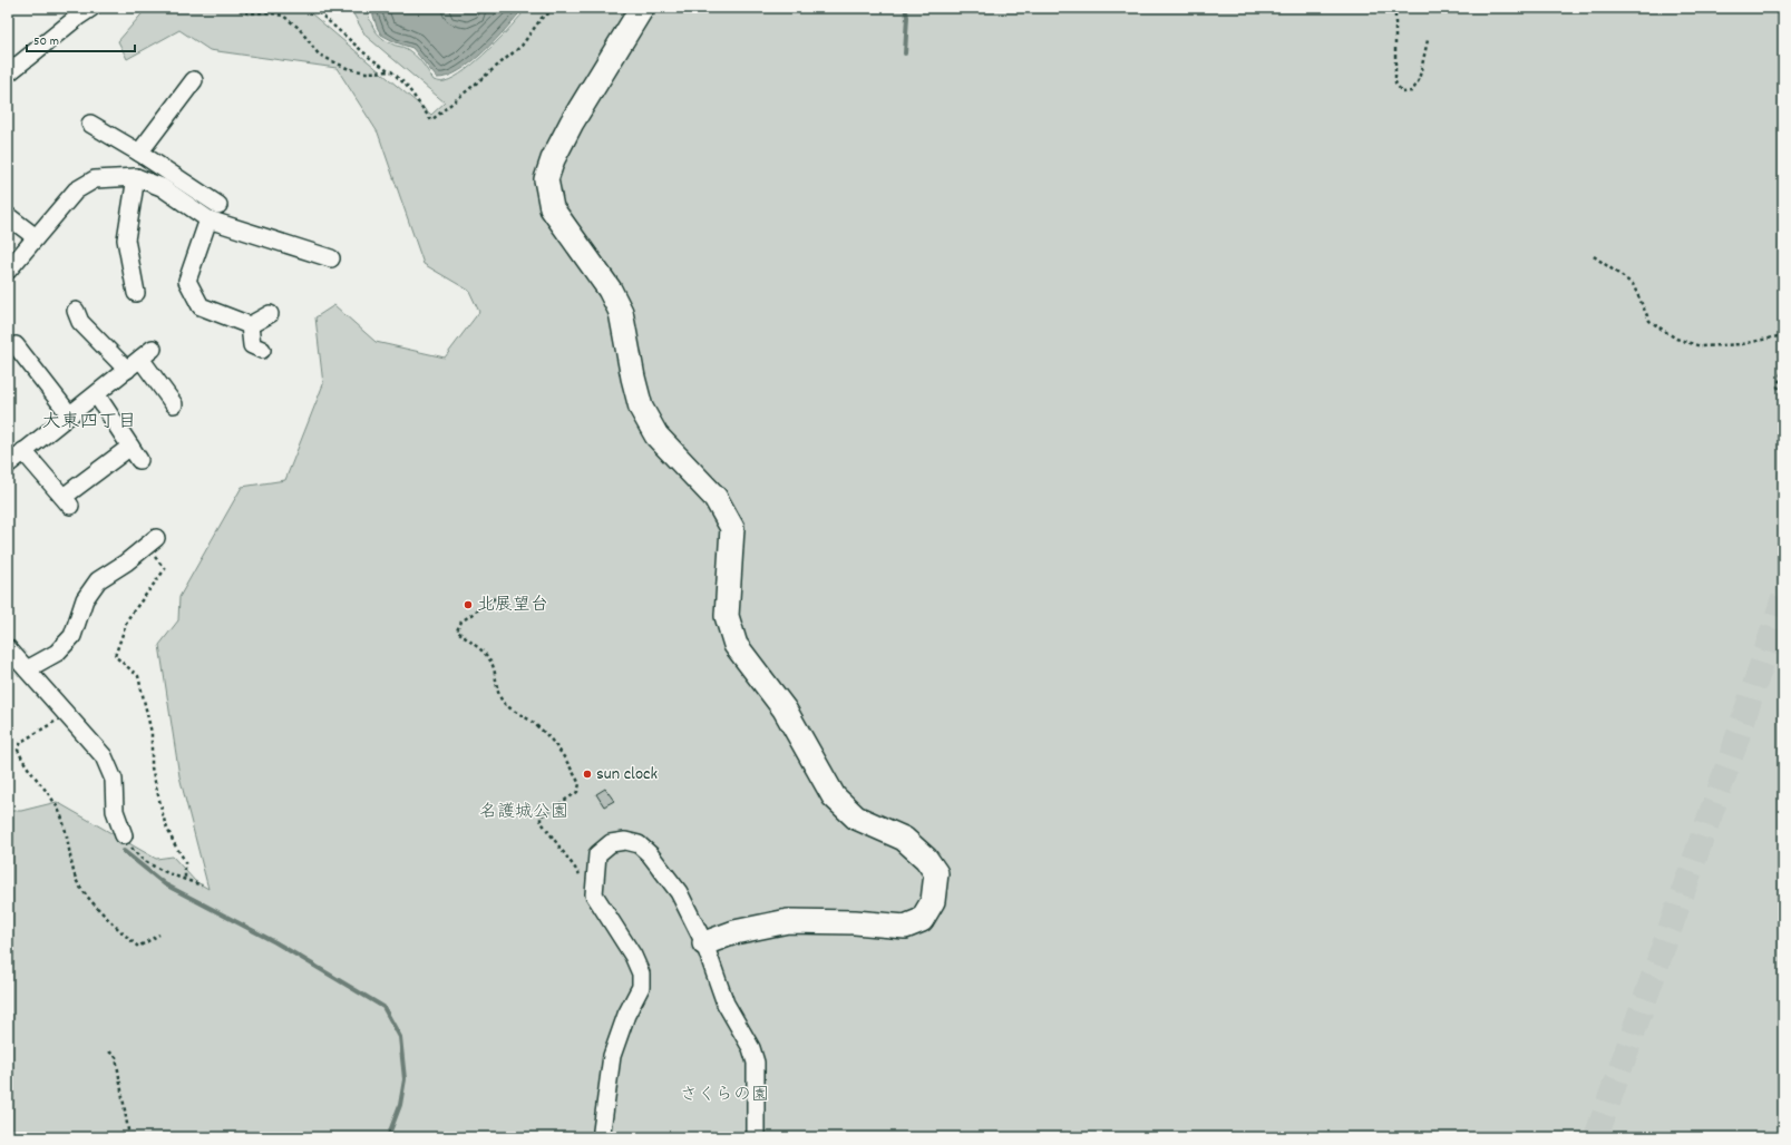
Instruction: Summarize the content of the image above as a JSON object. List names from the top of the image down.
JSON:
{
  "districts": ["大東四丁目"],
  "parks": ["名護城公園", "さくらの園"],
  "places": ["北展望台", "sun clock"],
  "scale_bar": "50 m"
}
